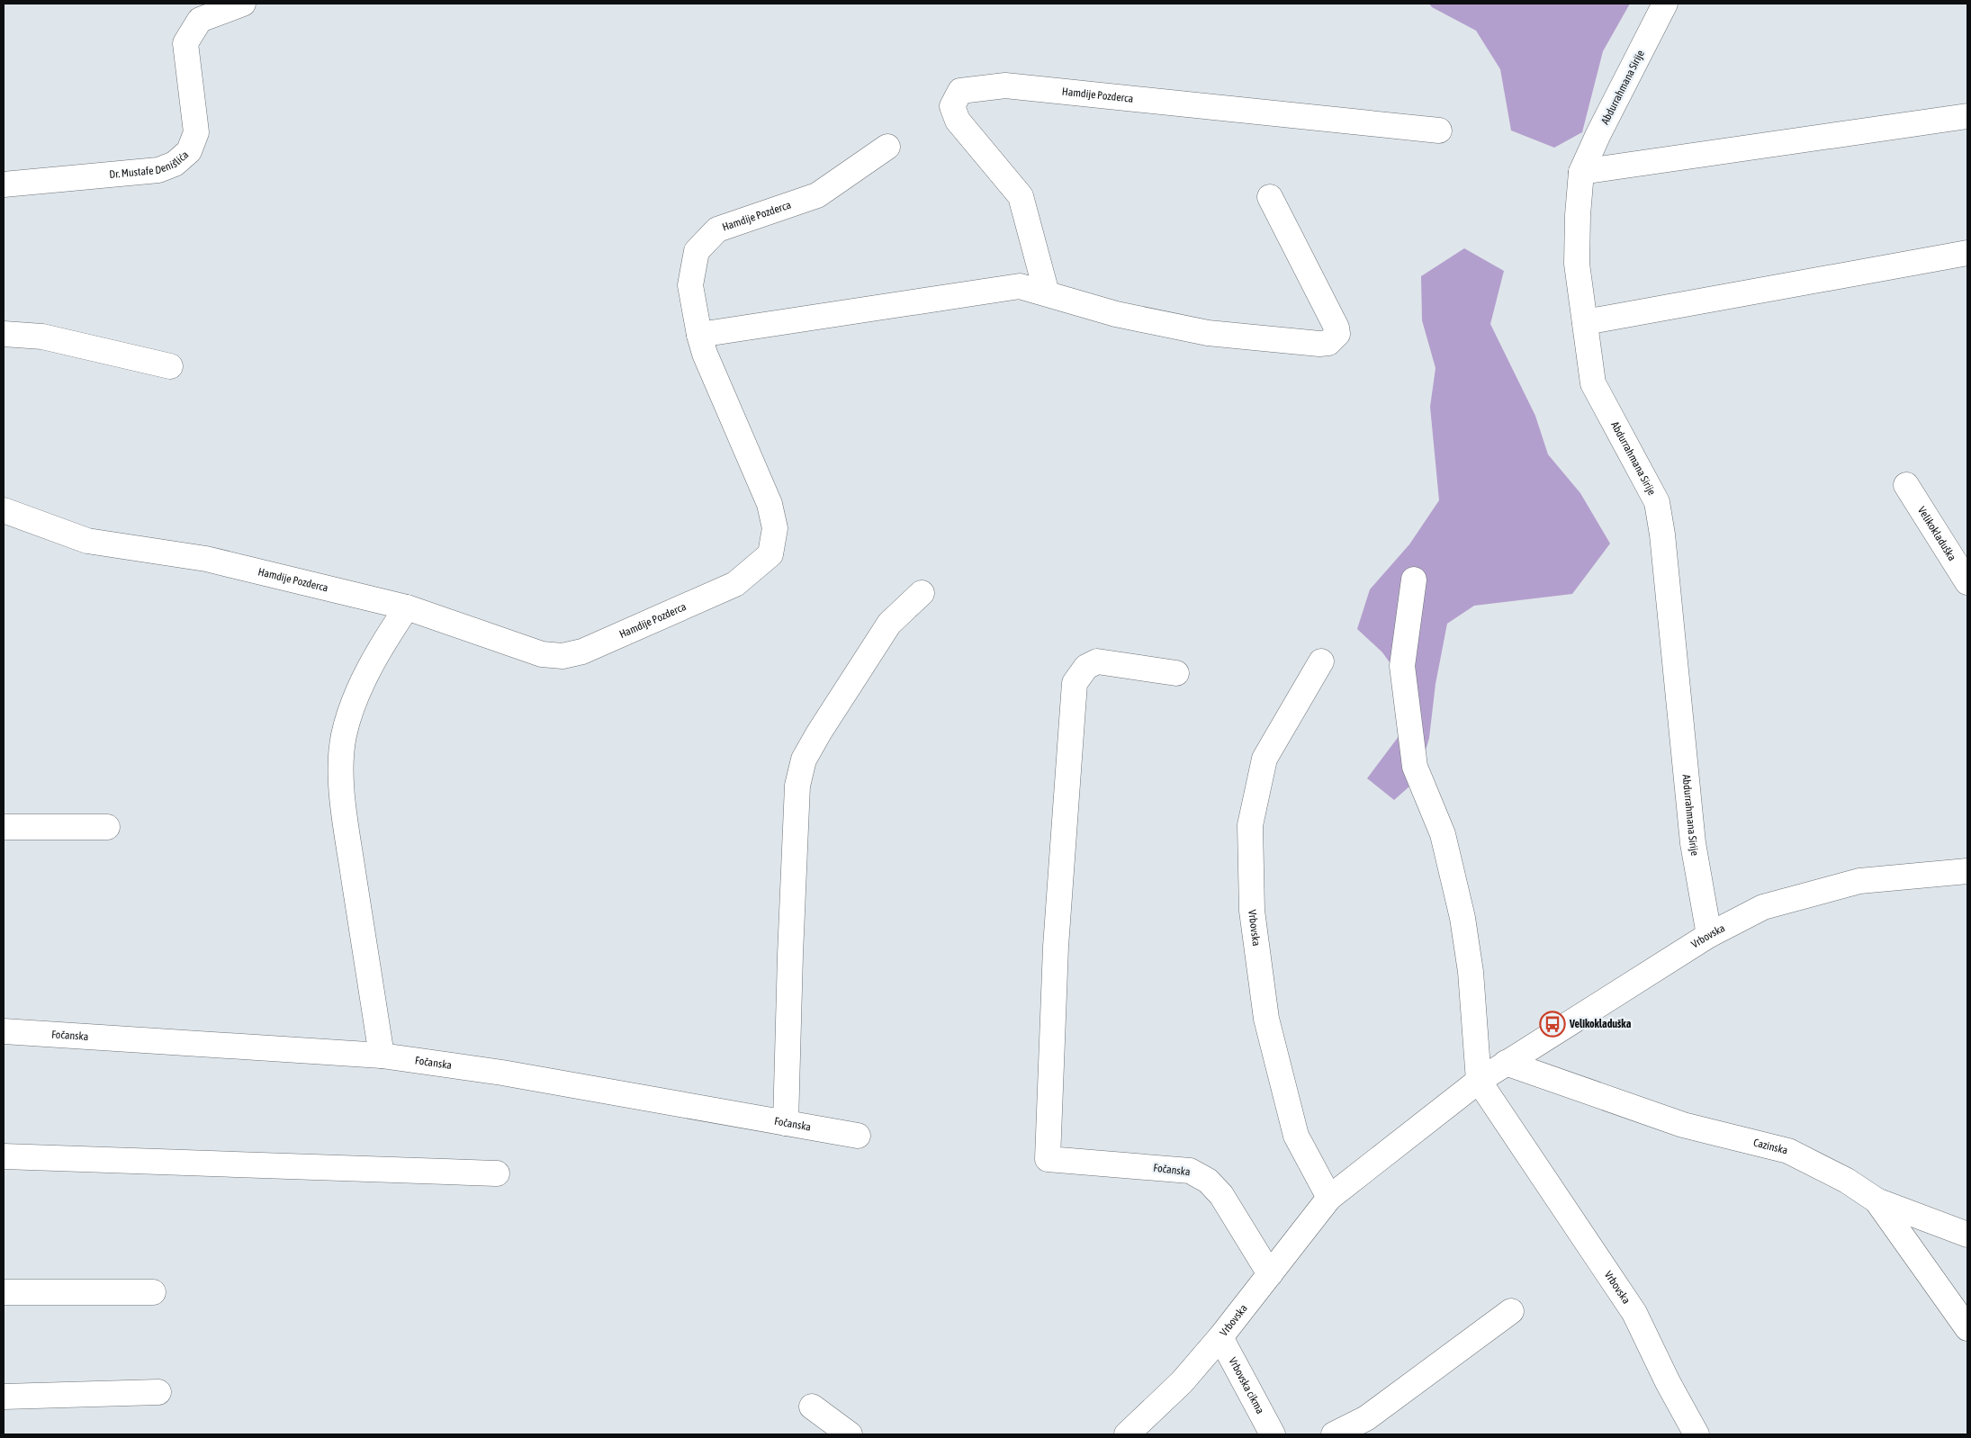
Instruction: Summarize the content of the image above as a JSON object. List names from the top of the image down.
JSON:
{
  "streets": {
    "street": [
      "Abdurrahmana Sirije",
      "Hamdije Pozderca",
      "Dr. Mustafe Denišlića",
      "Velikokladuška",
      "Vrbovska",
      "Fočanska",
      "Cazinska",
      "Vrbovska cikma"
    ]
  },
  "crossings": [
    ["Abdurrahmana Sirije", "Vrbovska"],
    ["Vrbovska", "Fočanska"],
    ["Vrbovska", "Cazinska"],
    ["Vrbovska", "Vrbovska cikma"]
  ],
  "places": {
    "bus stop": ["Velikokladuška"]
  }
}
